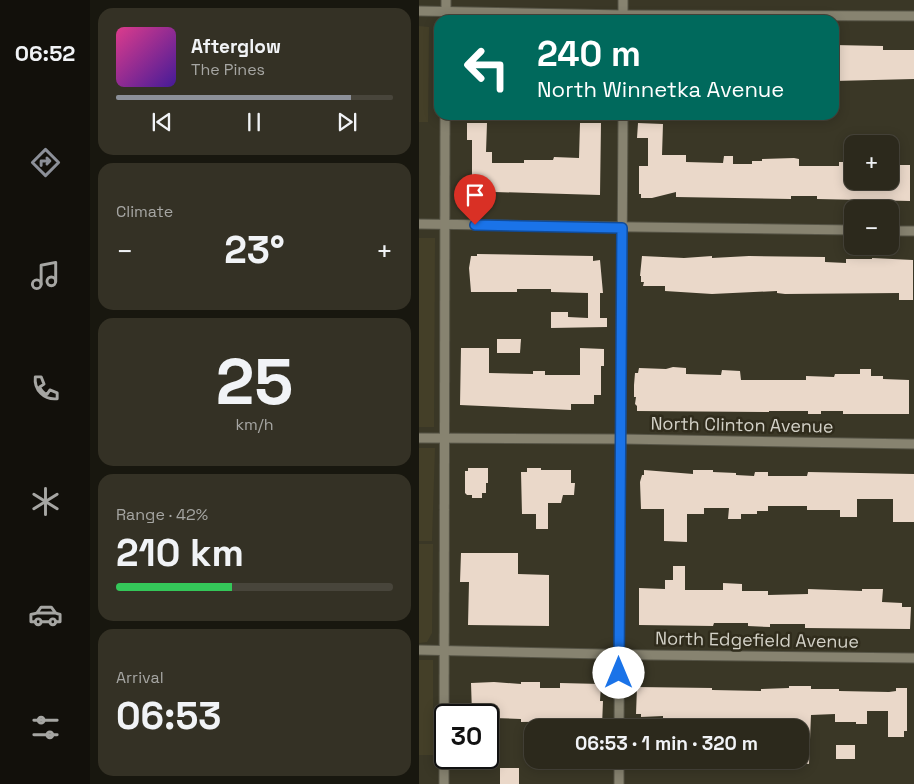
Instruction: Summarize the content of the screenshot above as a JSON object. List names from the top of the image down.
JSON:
{
  "streets": {
    "street": ["North Clinton Avenue", "North Edgefield Avenue"]
  },
  "page": {
    "tabs": "06:52",
    "turn": ["240 m", "North Winnetka Avenue"],
    "song": ["Afterglow", "The Pines"],
    "map_buttons": ["+", "−"],
    "tile": [
      "Climate",
      ["25", "km/h"],
      ["Range · 42%", "210 km"],
      ["Arrival", "06:53"]
    ],
    "heat": ["−", "23°", "+"],
    "limit": "30",
    "trip": "06:53 · 1 min · 320 m"
  }
}
